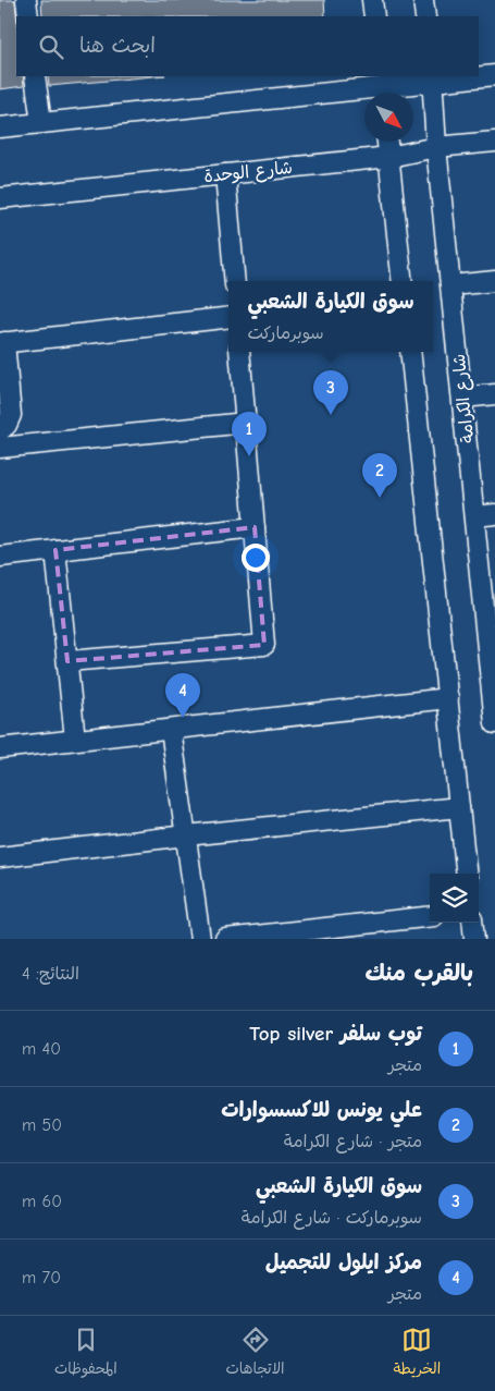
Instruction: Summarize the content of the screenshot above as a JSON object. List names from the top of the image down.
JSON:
{
  "streets": {
    "street": ["شارع الوحدة", "شارع الكرامة"]
  },
  "crossings": [
    ["شارع الوحدة", "شارع الكرامة"]
  ],
  "north": "bottom right",
  "page": {
    "search": "ابحث هنا",
    "popup": ["سوق الكيارة الشعبي", "سوبرماركت"],
    "pins": [
      "3",
      "1",
      "2",
      "4"
    ],
    "heading": ["بالقرب منك", "النتائج: 4"],
    "list": [
      {
        "mark": "1",
        "name": "توب سلفر Top silver",
        "note": "متجر",
        "value": "40 m"
      },
      {
        "mark": "2",
        "name": "علي يونس للاكسسوارات",
        "note": "متجر · شارع الكرامة",
        "value": "50 m"
      },
      {
        "mark": "3",
        "name": "سوق الكيارة الشعبي",
        "note": "سوبرماركت · شارع الكرامة",
        "value": "60 m"
      },
      {
        "mark": "4",
        "name": "مركز ايلول للتجميل",
        "note": "متجر",
        "value": "70 m"
      }
    ],
    "nav": ["الخريطة", "الاتجاهات", "المحفوظات"]
  }
}
